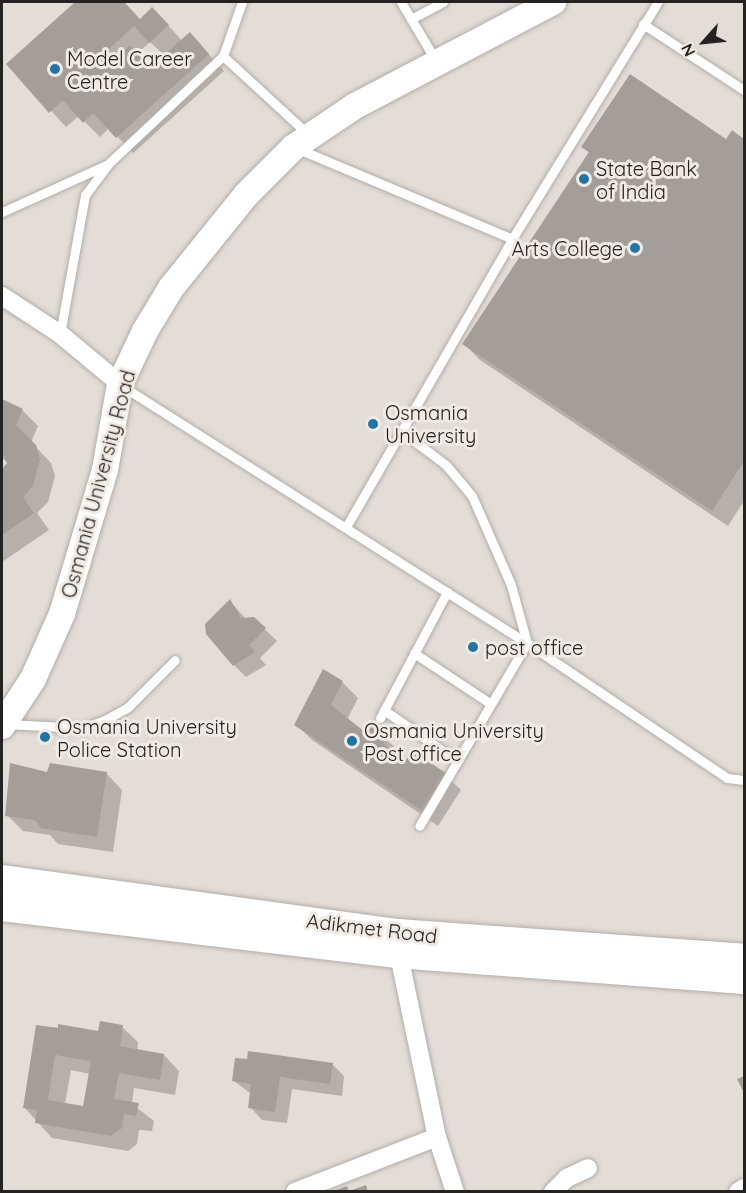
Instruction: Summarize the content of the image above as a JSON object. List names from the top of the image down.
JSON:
{
  "streets": {
    "main road": ["Osmania University Road", "Adikmet Road"]
  },
  "places": [
    "Model Career Centre",
    "State Bank of India",
    "Arts College",
    "Osmania University",
    "post office",
    "Osmania University Police Station",
    "Osmania University Post office"
  ],
  "north": "bottom left"
}
